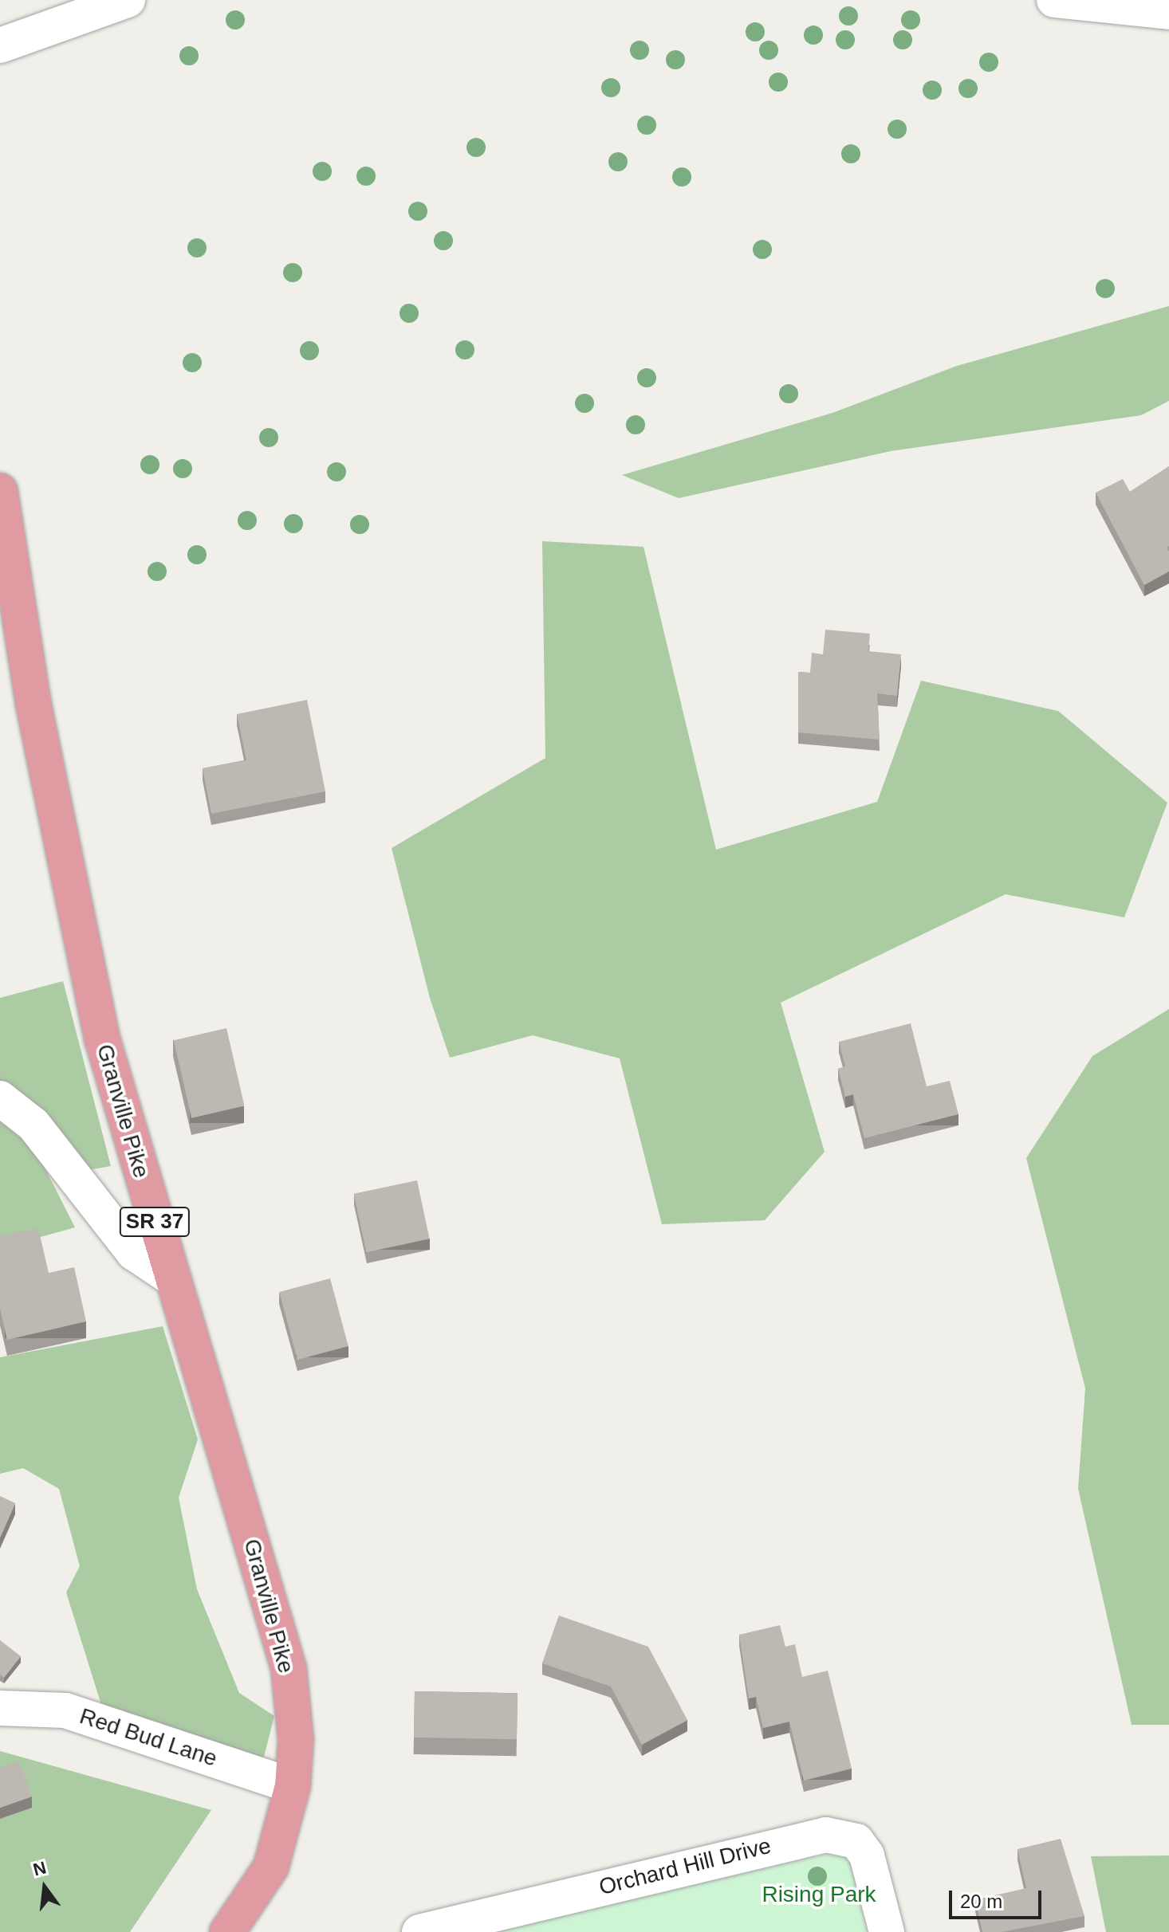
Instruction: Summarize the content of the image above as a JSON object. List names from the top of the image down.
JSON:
{
  "streets": {
    "highway": ["Granville Pike", "SR 37"],
    "street": ["Red Bud Lane", "Orchard Hill Drive"]
  },
  "crossings": [
    ["Granville Pike", "Red Bud Lane"]
  ],
  "parks": ["Rising Park"],
  "scale_bar": "20 m",
  "north": "top"
}
